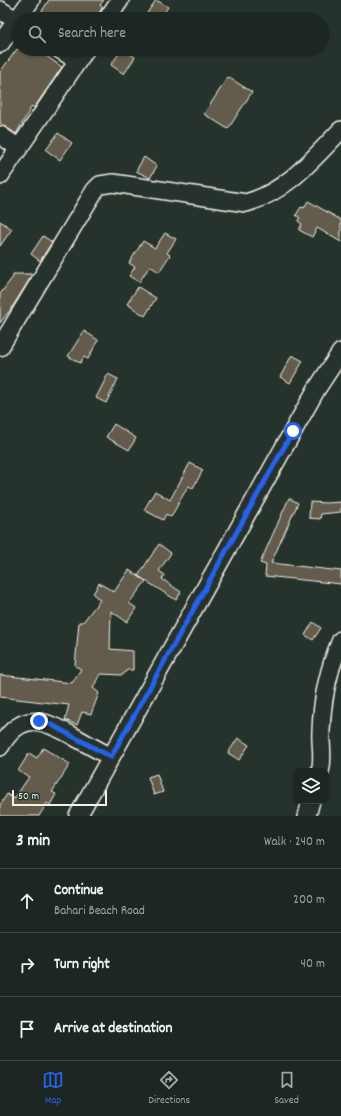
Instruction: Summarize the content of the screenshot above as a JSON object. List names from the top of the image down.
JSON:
{
  "scale_bar": "50 m",
  "page": {
    "search": "Search here",
    "scale": "50 m",
    "heading": ["3 min", "Walk · 240 m"],
    "list": [
      ["Continue", "Bahari Beach Road", "200 m"],
      ["Turn right", "40 m"],
      "Arrive at destination"
    ],
    "nav": ["Map", "Directions", "Saved"]
  }
}
